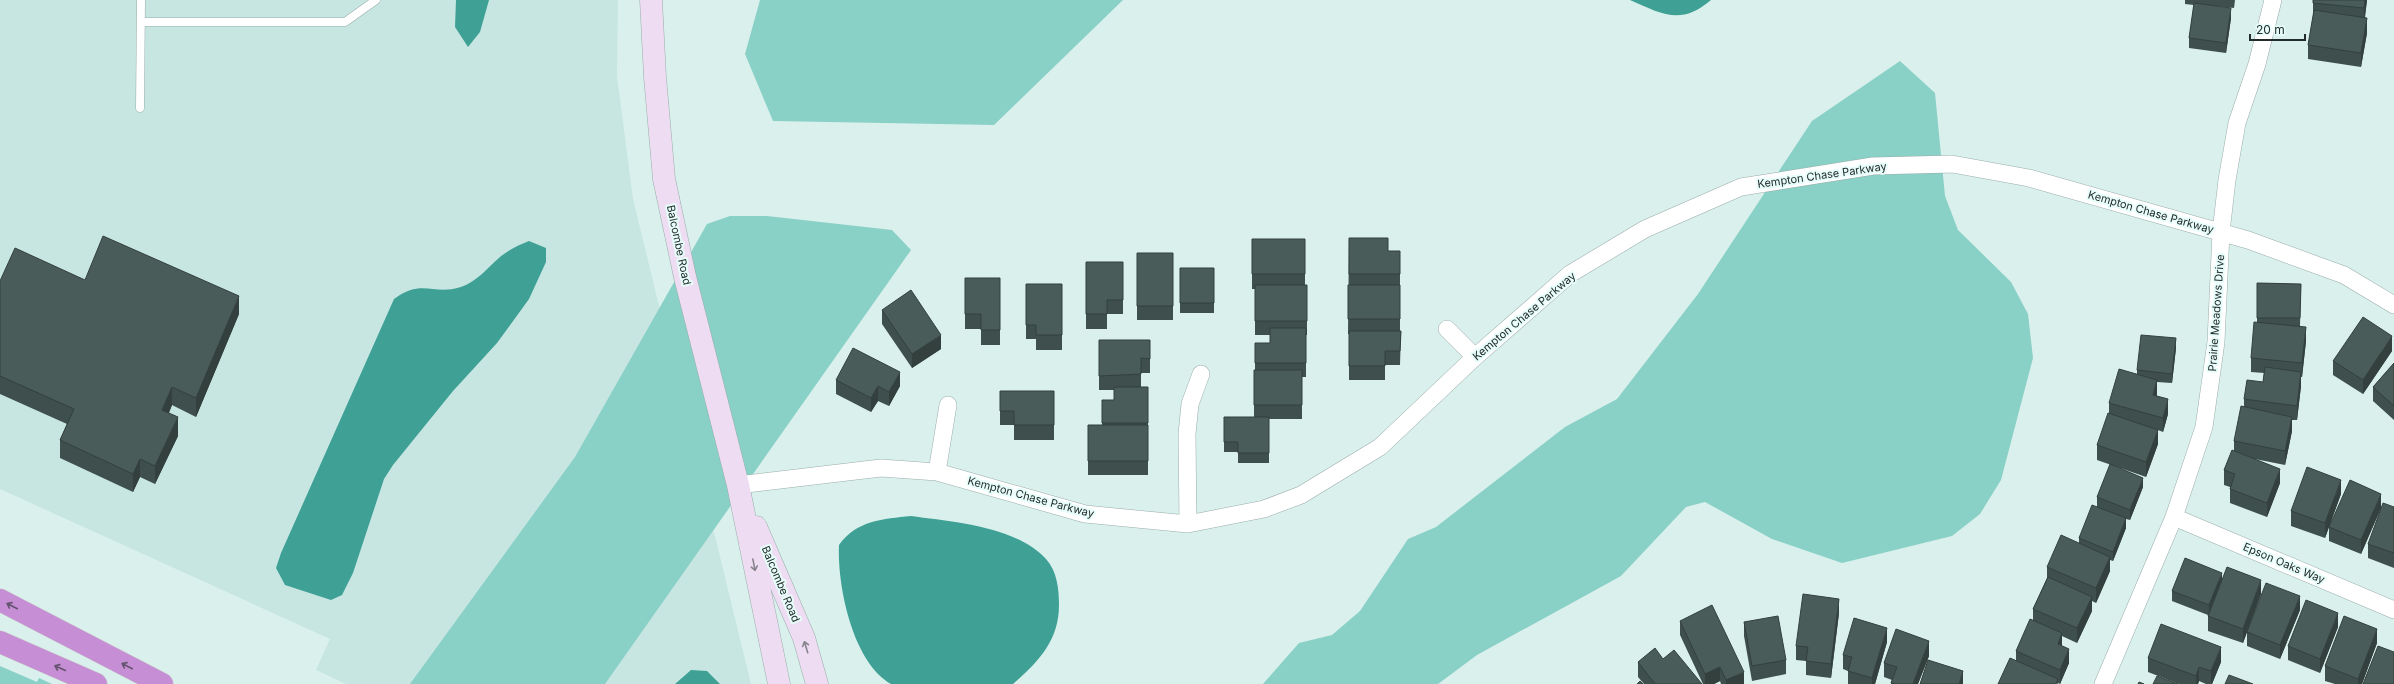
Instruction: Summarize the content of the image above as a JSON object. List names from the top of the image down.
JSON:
{
  "streets": {
    "street": [
      "Kempton Chase Parkway",
      "Balcombe Road",
      "Prairie Meadows Drive",
      "Epson Oaks Way"
    ]
  },
  "crossings": [
    ["Kempton Chase Parkway", "Balcombe Road"],
    ["Kempton Chase Parkway", "Prairie Meadows Drive"],
    ["Prairie Meadows Drive", "Epson Oaks Way"]
  ],
  "scale_bar": "20 m"
}
